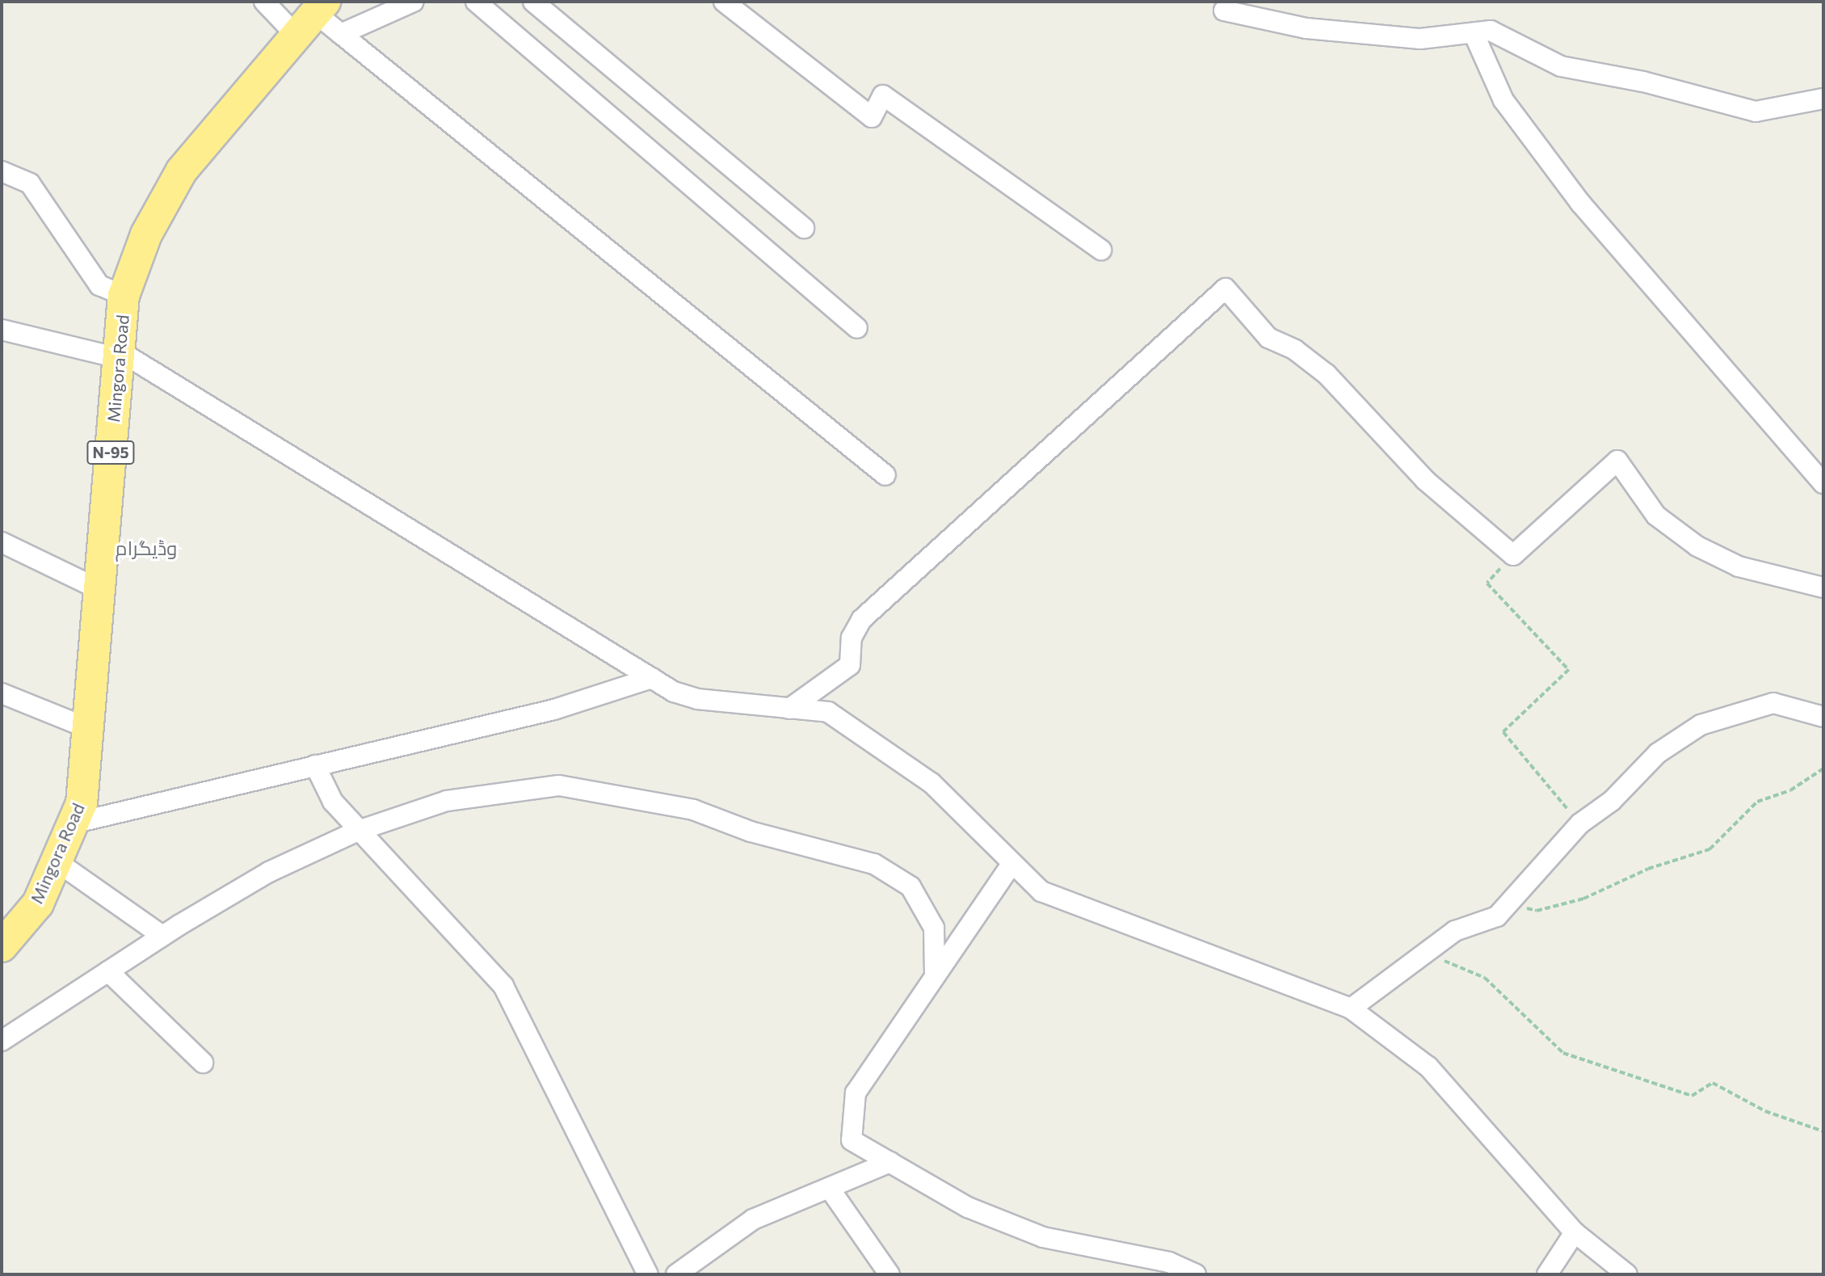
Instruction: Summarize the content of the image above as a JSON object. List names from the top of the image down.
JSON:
{
  "streets": {
    "highway": ["Mingora Road", "N-95"]
  },
  "districts": ["وڈیگرام"]
}
